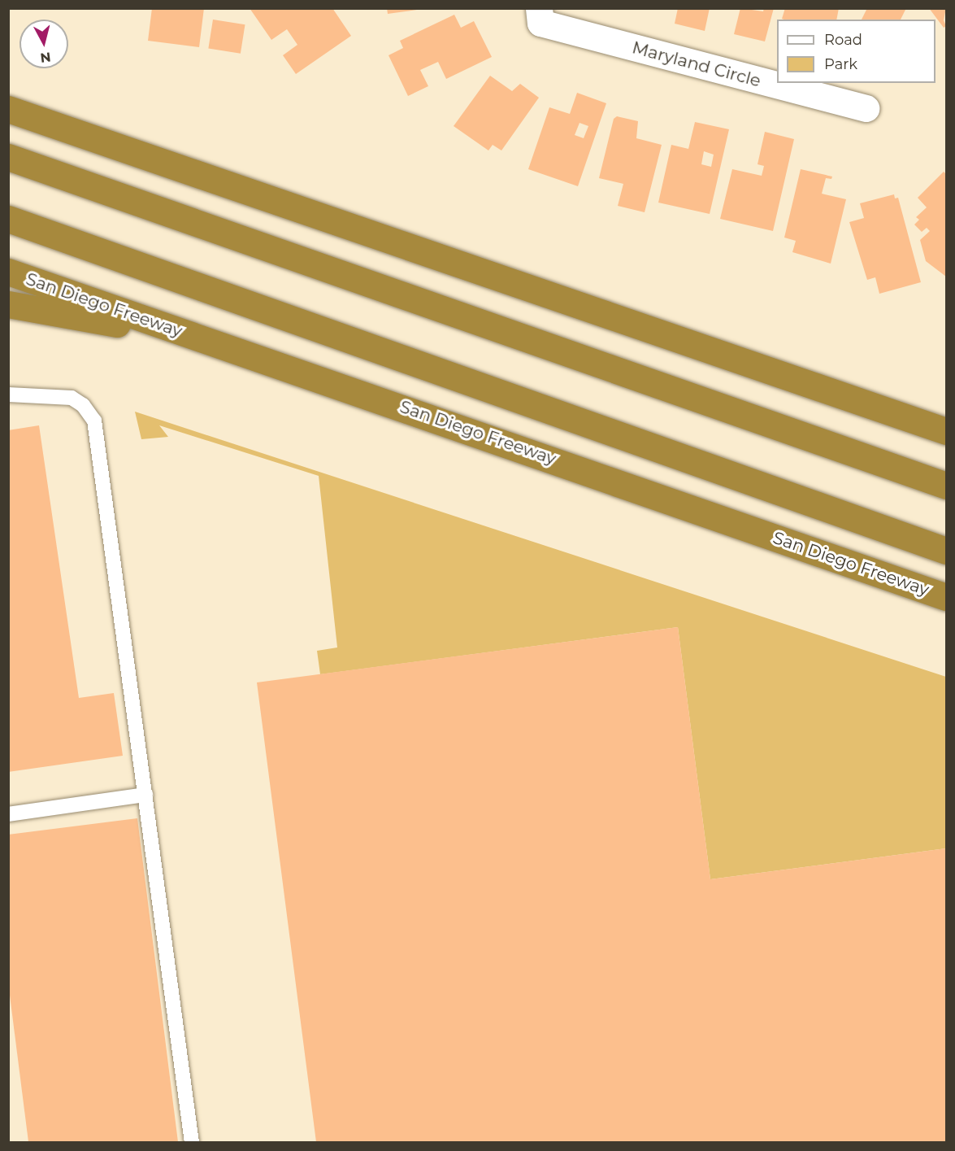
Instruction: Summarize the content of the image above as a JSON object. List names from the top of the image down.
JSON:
{
  "streets": {
    "highway": ["San Diego Freeway"],
    "street": ["Maryland Circle"]
  },
  "legend": ["Road", "Park"],
  "north": "bottom"
}
